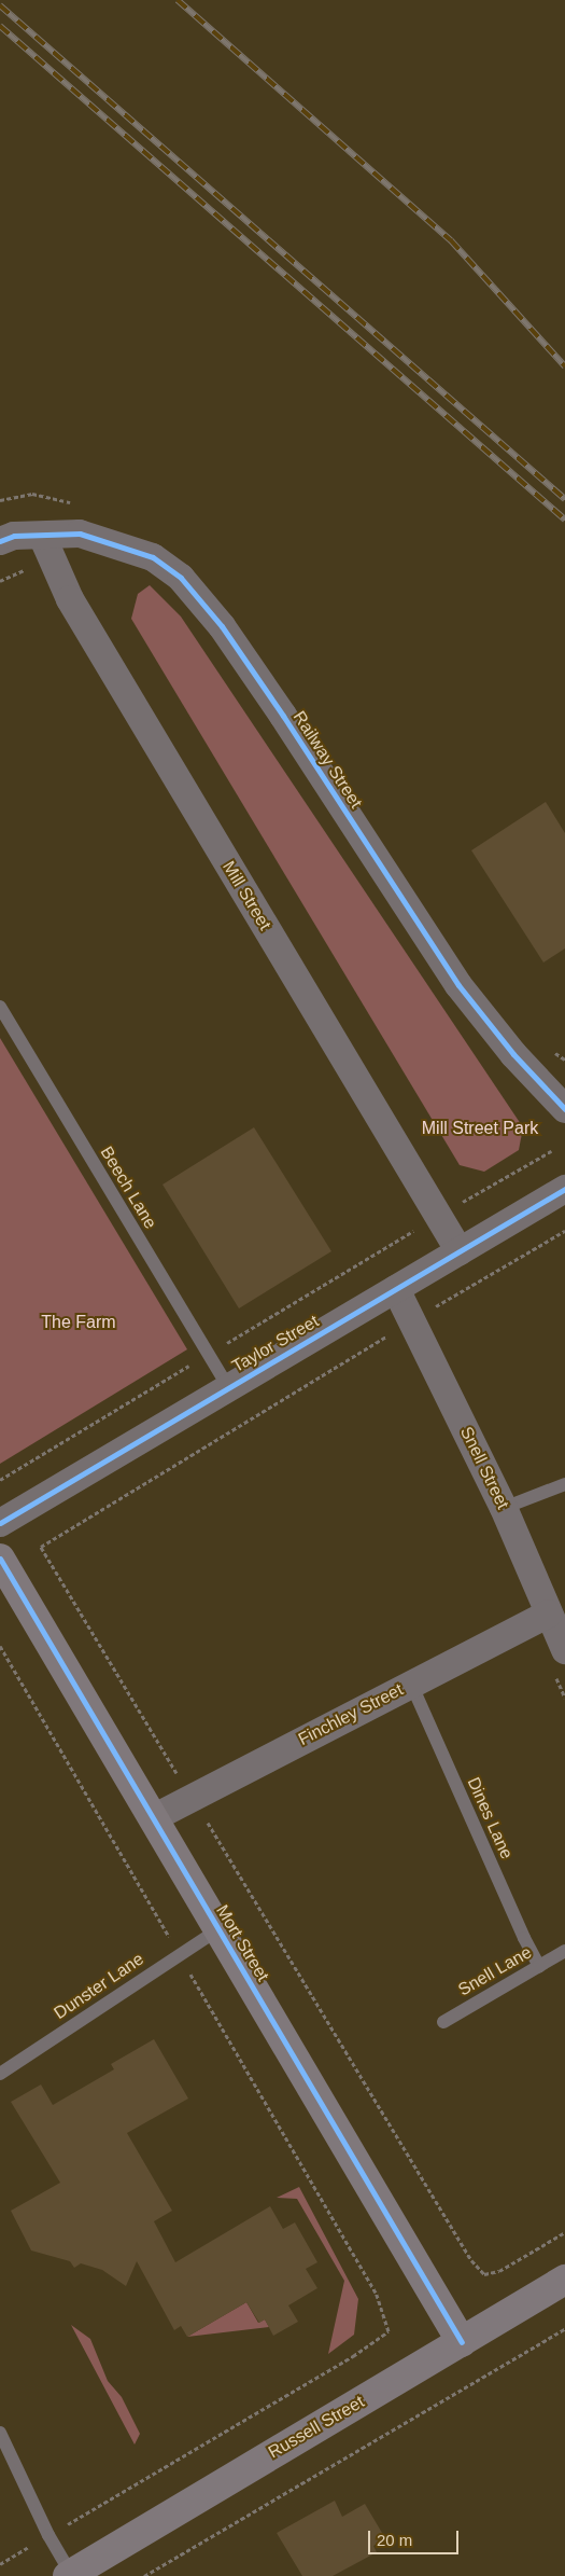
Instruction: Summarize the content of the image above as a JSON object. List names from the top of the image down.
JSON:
{
  "streets": {
    "street": [
      "Railway Street",
      "Mill Street",
      "Taylor Street",
      "Snell Street",
      "Finchley Street",
      "Mort Street",
      "Russell Street"
    ],
    "lane": [
      "Beech Lane",
      "Dines Lane",
      "Snell Lane",
      "Dunster Lane"
    ]
  },
  "crossings": [
    ["Railway Street", "Mill Street"],
    ["Mill Street", "Taylor Street"],
    ["Beech Lane", "Taylor Street"],
    ["Taylor Street", "Snell Street"],
    ["Snell Street", "Finchley Street"],
    ["Finchley Street", "Dines Lane"],
    ["Finchley Street", "Mort Street"],
    ["Dines Lane", "Snell Lane"],
    ["Mort Street", "Dunster Lane"],
    ["Mort Street", "Russell Street"]
  ],
  "parks": ["Mill Street Park", "The Farm"],
  "scale_bar": "20 m"
}
